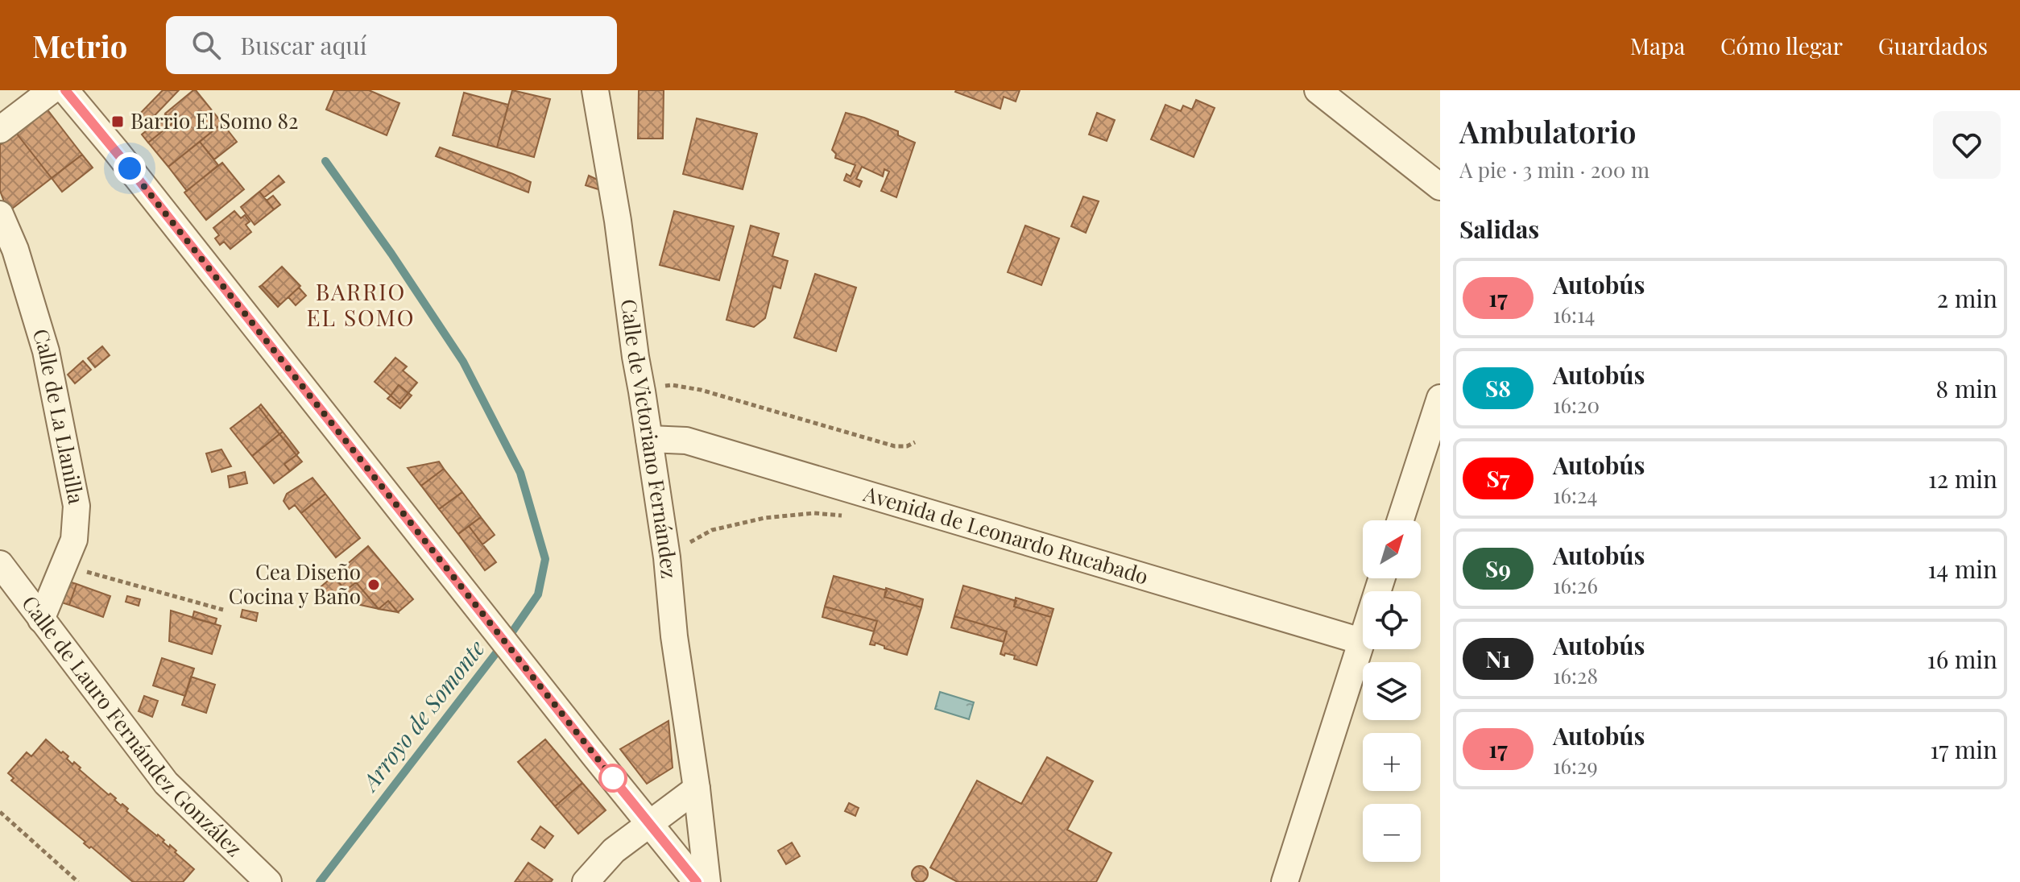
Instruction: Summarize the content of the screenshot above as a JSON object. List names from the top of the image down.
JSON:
{
  "streets": {
    "street": [
      "Calle de La Llanilla",
      "Calle de Victoriano Fernández",
      "Avenida de Leonardo Rucabado",
      "Calle de Lauro Fernández González"
    ]
  },
  "crossings": [
    ["Calle de La Llanilla", "Calle de Lauro Fernández González"],
    ["Calle de Victoriano Fernández", "Avenida de Leonardo Rucabado"]
  ],
  "districts": ["BARRIO EL SOMO"],
  "water": ["Arroyo de Somonte"],
  "places": {
    "transit": ["Barrio El Somo 82"],
    "other": ["Cea Diseño Cocina y Baño"]
  },
  "lines": ["bus line 17"],
  "north": "top right",
  "page": {
    "header": "Metrio",
    "search": "Buscar aquí",
    "nav": ["Mapa", "Cómo llegar", "Guardados"],
    "heading": [
      ["Ambulatorio", "A pie · 3 min · 200 m"],
      "Salidas"
    ],
    "list": [
      {
        "mark": "17",
        "name": "Autobús",
        "note": "16:14",
        "value": "2 min"
      },
      {
        "mark": "S8",
        "name": "Autobús",
        "note": "16:20",
        "value": "8 min"
      },
      {
        "mark": "S7",
        "name": "Autobús",
        "note": "16:24",
        "value": "12 min"
      },
      {
        "mark": "S9",
        "name": "Autobús",
        "note": "16:26",
        "value": "14 min"
      },
      {
        "mark": "N1",
        "name": "Autobús",
        "note": "16:28",
        "value": "16 min"
      },
      {
        "mark": "17",
        "name": "Autobús",
        "note": "16:29",
        "value": "17 min"
      }
    ],
    "map_buttons": ["+", "−"]
  }
}
